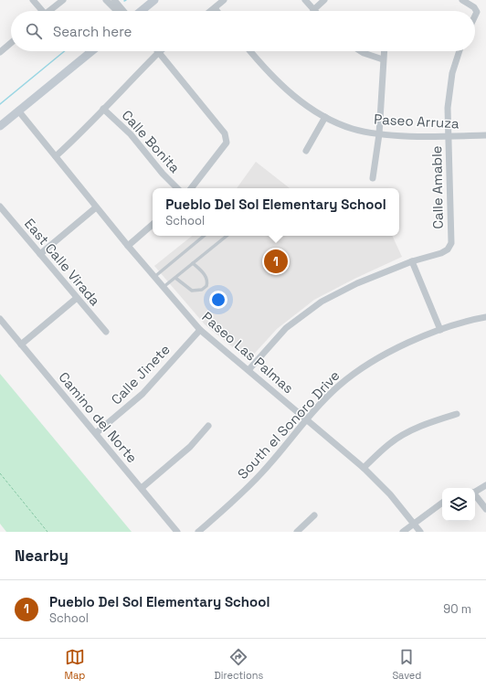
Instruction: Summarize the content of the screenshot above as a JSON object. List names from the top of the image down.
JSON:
{
  "streets": {
    "street": [
      "Paseo Arruza",
      "Calle Bonita",
      "Calle Amable",
      "East Calle Virada",
      "Paseo Las Palmas",
      "Calle Jinete",
      "Camino del Norte",
      "South el Sonoro Drive"
    ]
  },
  "crossings": [
    ["Paseo Arruza", "Calle Amable"],
    ["Calle Amable", "Paseo Las Palmas"],
    ["Paseo Las Palmas", "Calle Jinete"],
    ["Paseo Las Palmas", "South el Sonoro Drive"],
    ["Calle Jinete", "Camino del Norte"]
  ],
  "page": {
    "search": "Search here",
    "popup": ["Pueblo Del Sol Elementary School", "School"],
    "pins": "1",
    "heading": "Nearby",
    "list": [
      {
        "mark": "1",
        "name": "Pueblo Del Sol Elementary School",
        "note": "School",
        "value": "90 m"
      }
    ],
    "nav": ["Map", "Directions", "Saved"]
  }
}
